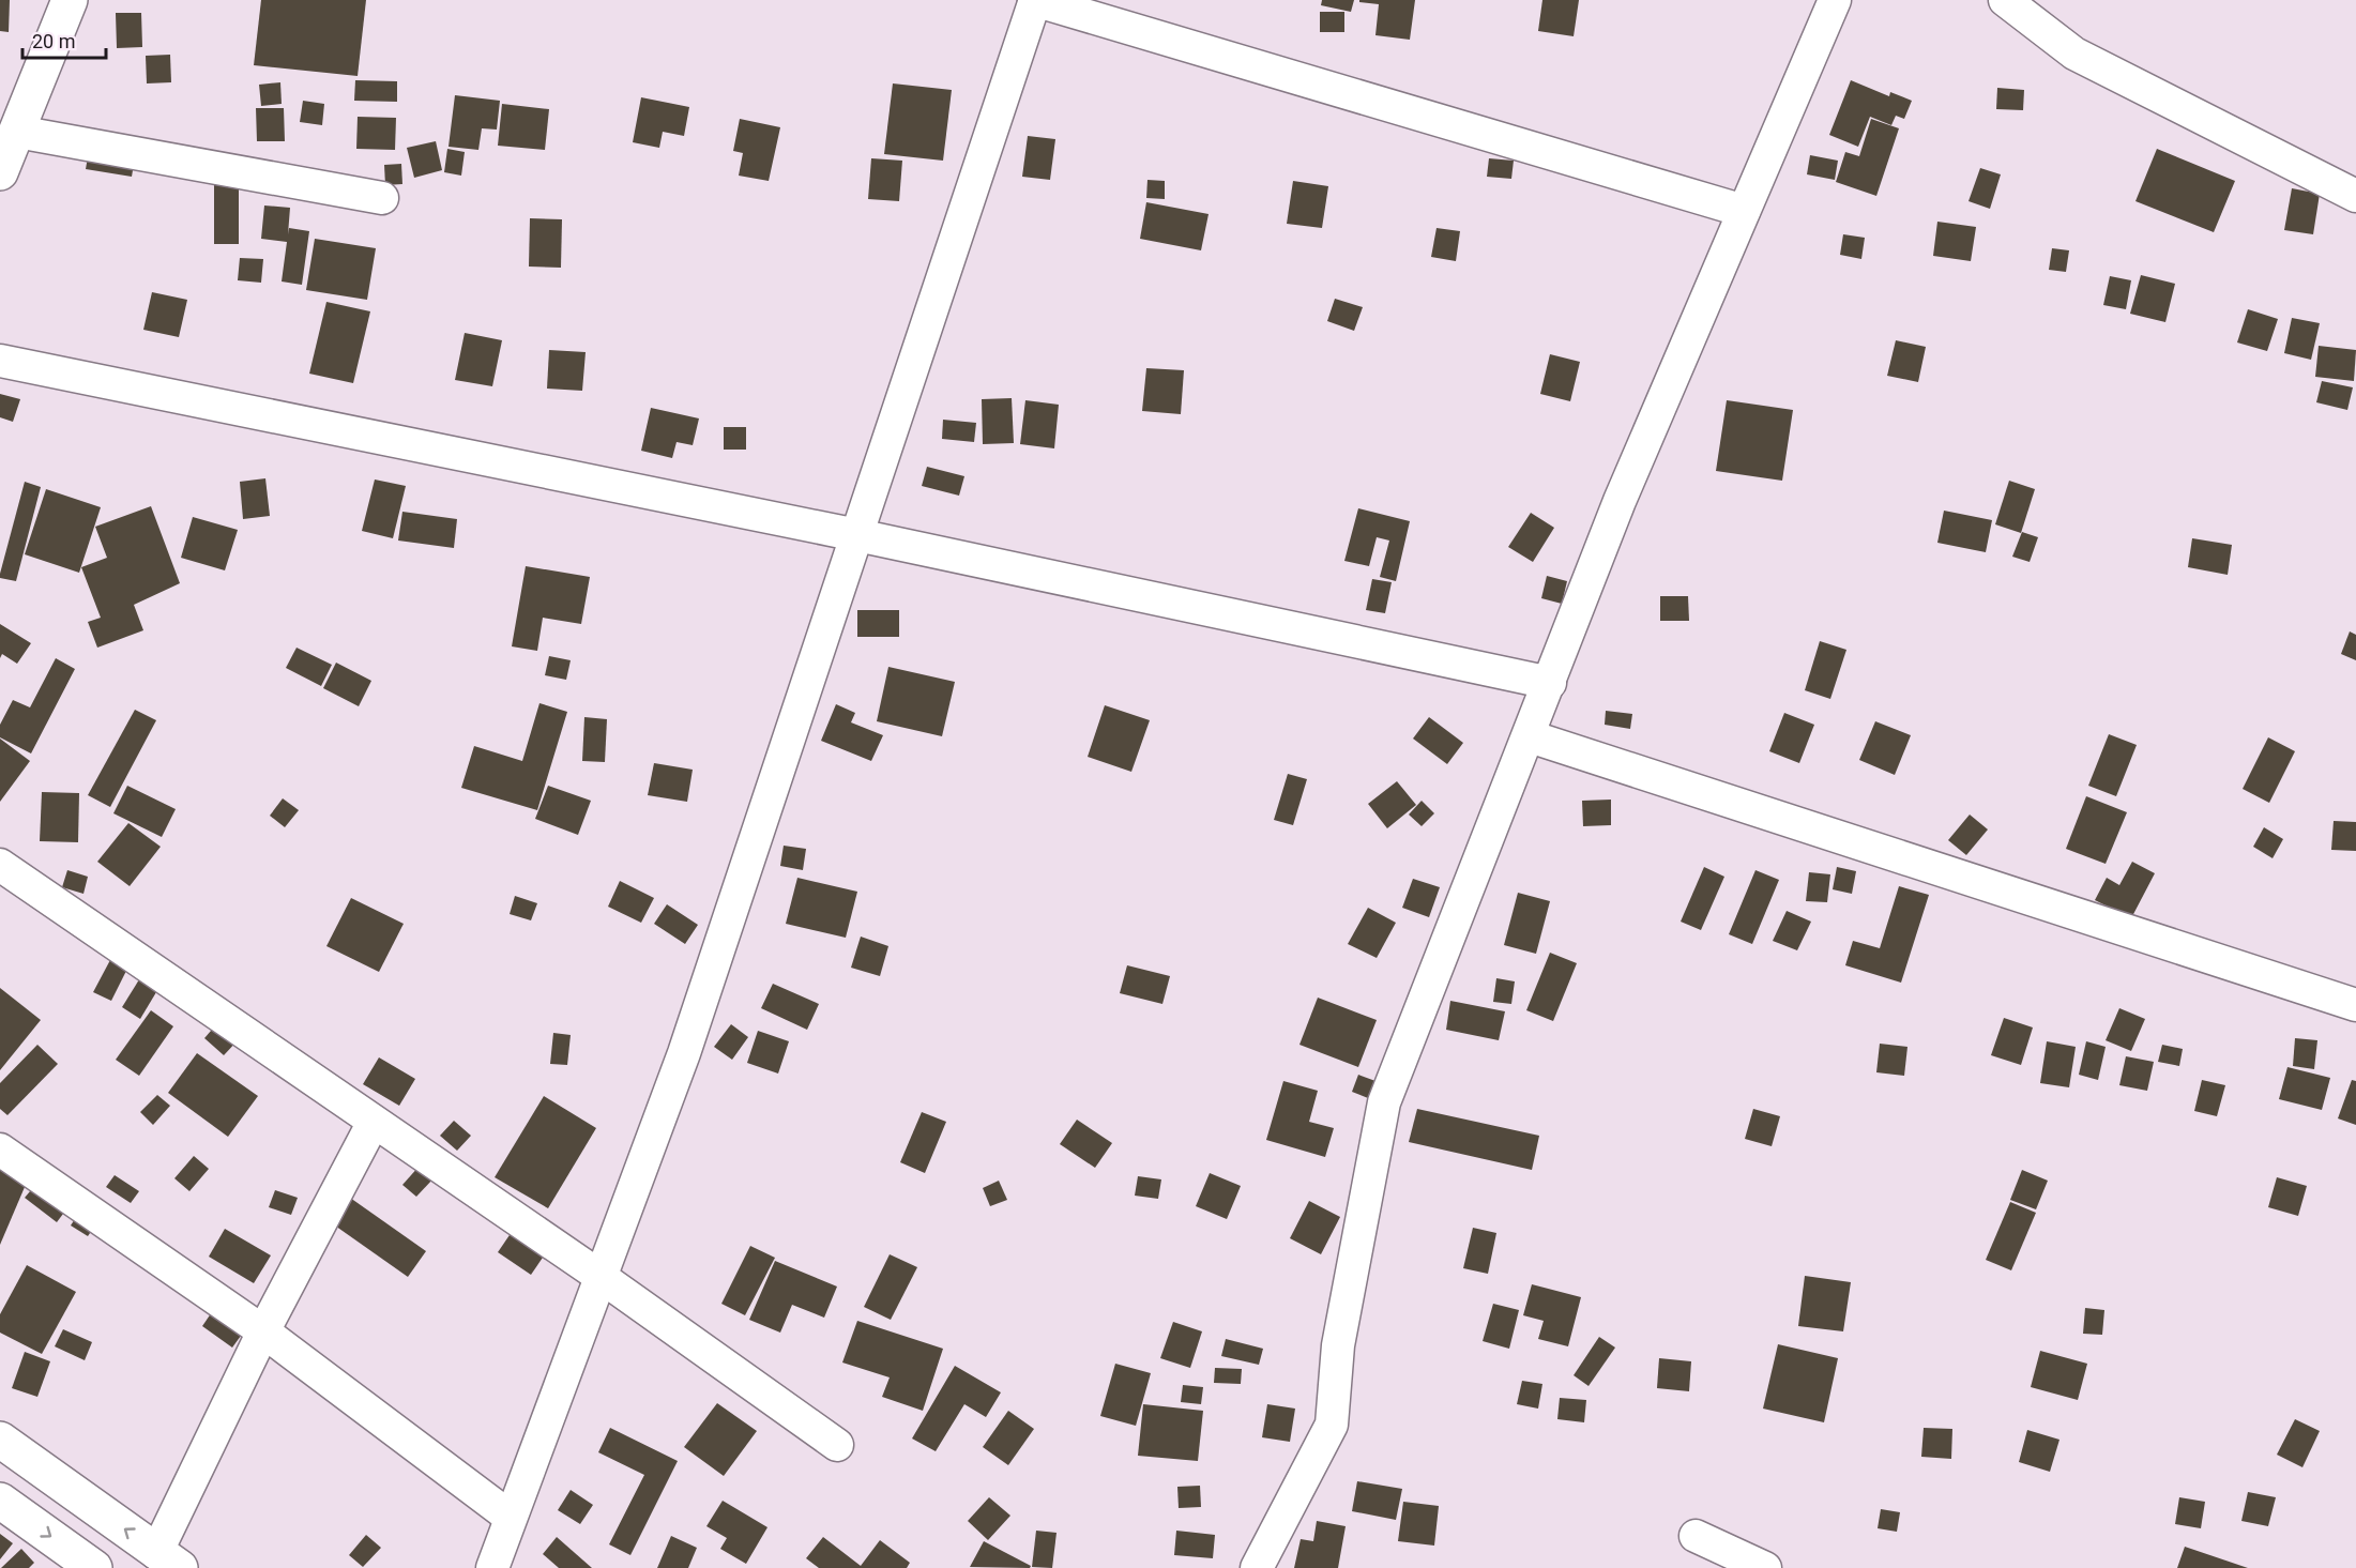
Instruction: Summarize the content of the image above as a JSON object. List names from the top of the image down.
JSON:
{
  "scale_bar": "20 m"
}
